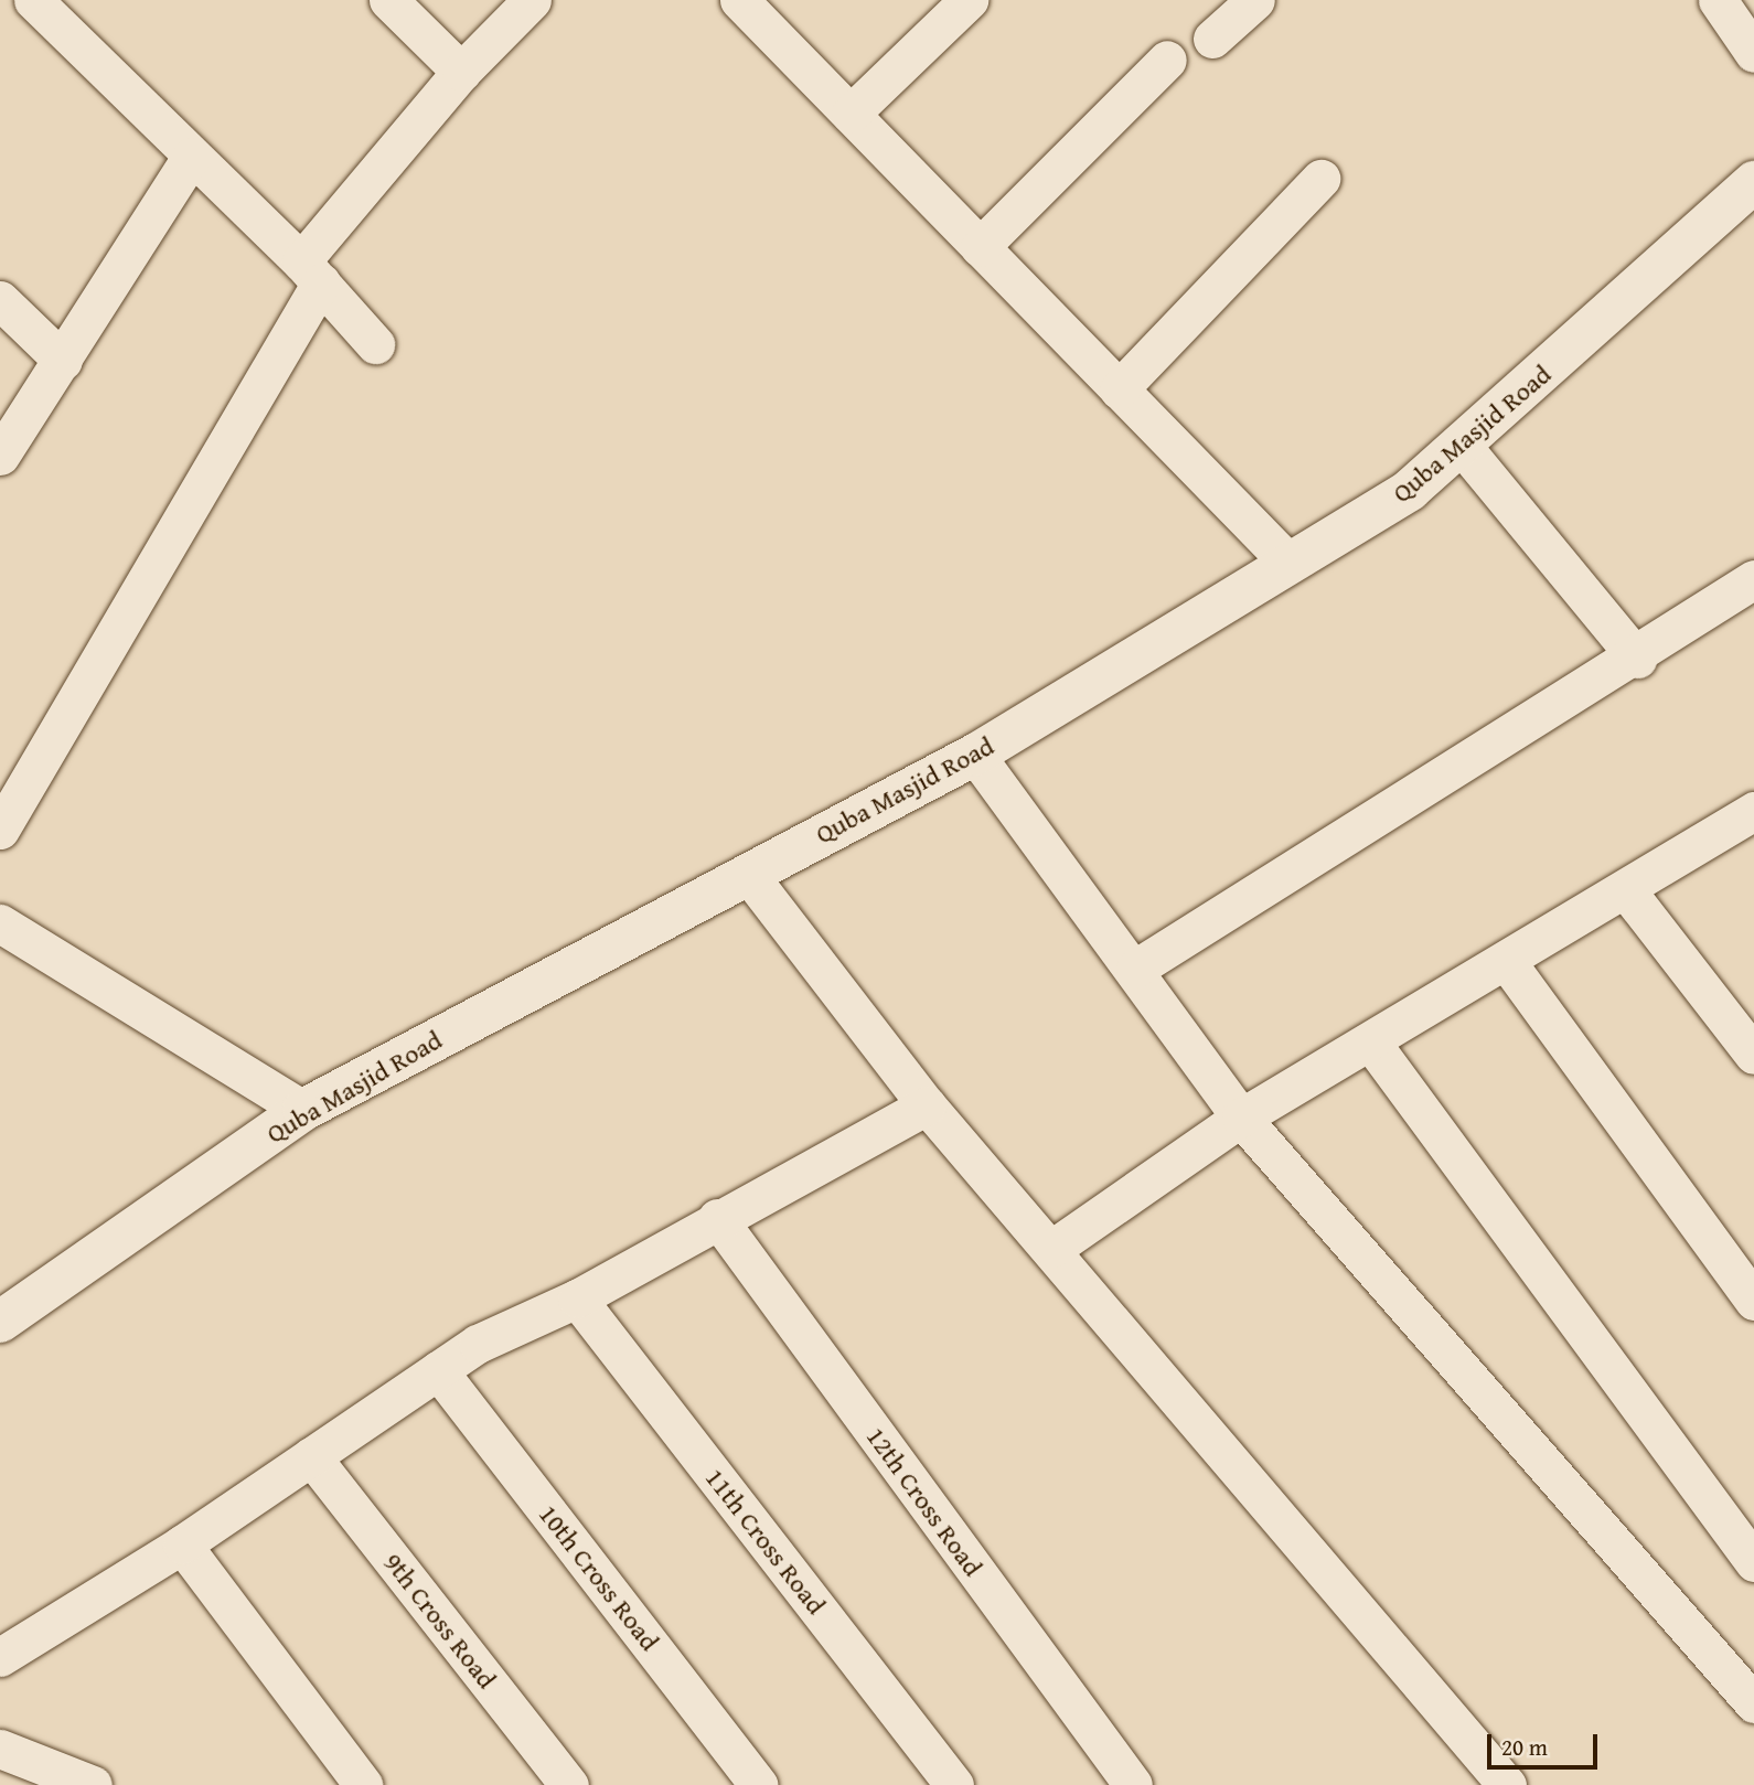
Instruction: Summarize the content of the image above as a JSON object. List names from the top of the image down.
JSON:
{
  "streets": {
    "street": [
      "Quba Masjid Road",
      "12th Cross Road",
      "11th Cross Road",
      "10th Cross Road",
      "9th Cross Road"
    ]
  },
  "scale_bar": "20 m"
}
